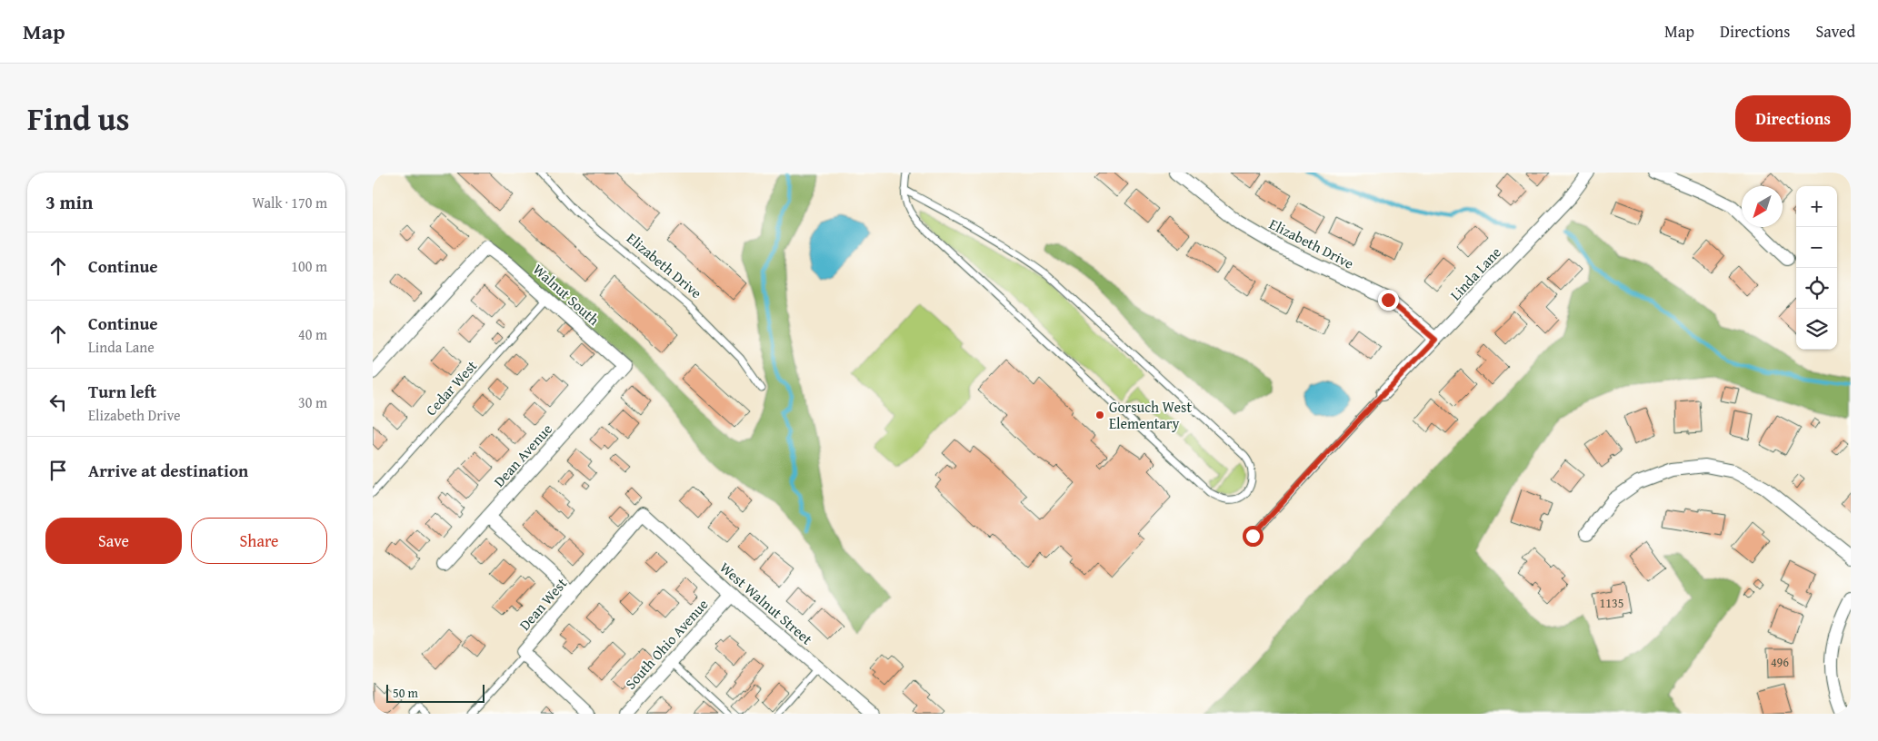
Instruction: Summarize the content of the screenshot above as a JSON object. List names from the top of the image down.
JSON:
{
  "streets": {
    "street": [
      "Elizabeth Drive",
      "Linda Lane",
      "Walnut South",
      "Dean Avenue",
      "West Walnut Street",
      "Dean West",
      "South Ohio Avenue"
    ],
    "lane": ["Cedar West"]
  },
  "crossings": [
    ["Elizabeth Drive", "Linda Lane"],
    ["Walnut South", "Cedar West"],
    ["Walnut South", "Dean Avenue"],
    ["West Walnut Street", "Dean West"],
    ["West Walnut Street", "South Ohio Avenue"]
  ],
  "places": ["Gorsuch West Elementary"],
  "house_numbers": ["1135", "496"],
  "scale_bar": "50 m",
  "north": "bottom left",
  "page": {
    "header": "Map",
    "nav": ["Map", "Directions", "Saved"],
    "title": "Find us",
    "buttons": [
      "Directions",
      ["Save", "Share"]
    ],
    "heading": ["3 min", "Walk · 170 m"],
    "map_buttons": ["+", "−"],
    "list": [
      ["Continue", "100 m"],
      ["Continue", "Linda Lane", "40 m"],
      ["Turn left", "Elizabeth Drive", "30 m"],
      "Arrive at destination"
    ],
    "scale": "50 m"
  }
}
